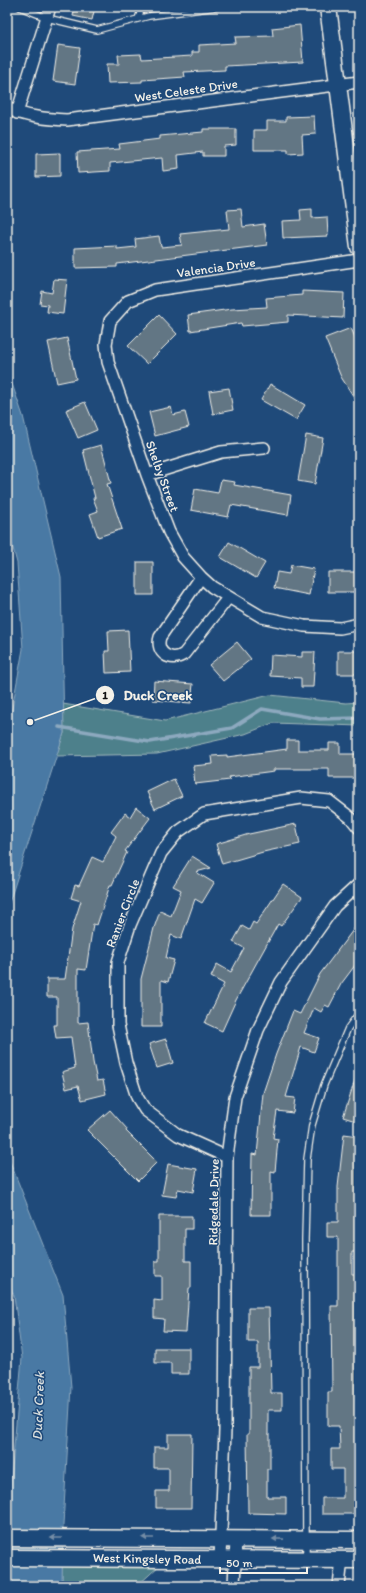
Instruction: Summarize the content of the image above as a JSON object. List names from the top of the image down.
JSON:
{
  "streets": {
    "main road": ["West Kingsley Road"],
    "street": [
      "West Celeste Drive",
      "Valencia Drive",
      "Shelby Street",
      "Ranier Circle",
      "Ridgedale Drive"
    ]
  },
  "crossings": [
    ["Valencia Drive", "Shelby Street"],
    ["Ranier Circle", "Ridgedale Drive"],
    ["Ridgedale Drive", "West Kingsley Road"]
  ],
  "water": ["Duck Creek"],
  "places": ["Duck Creek"],
  "scale_bar": "50 m"
}
